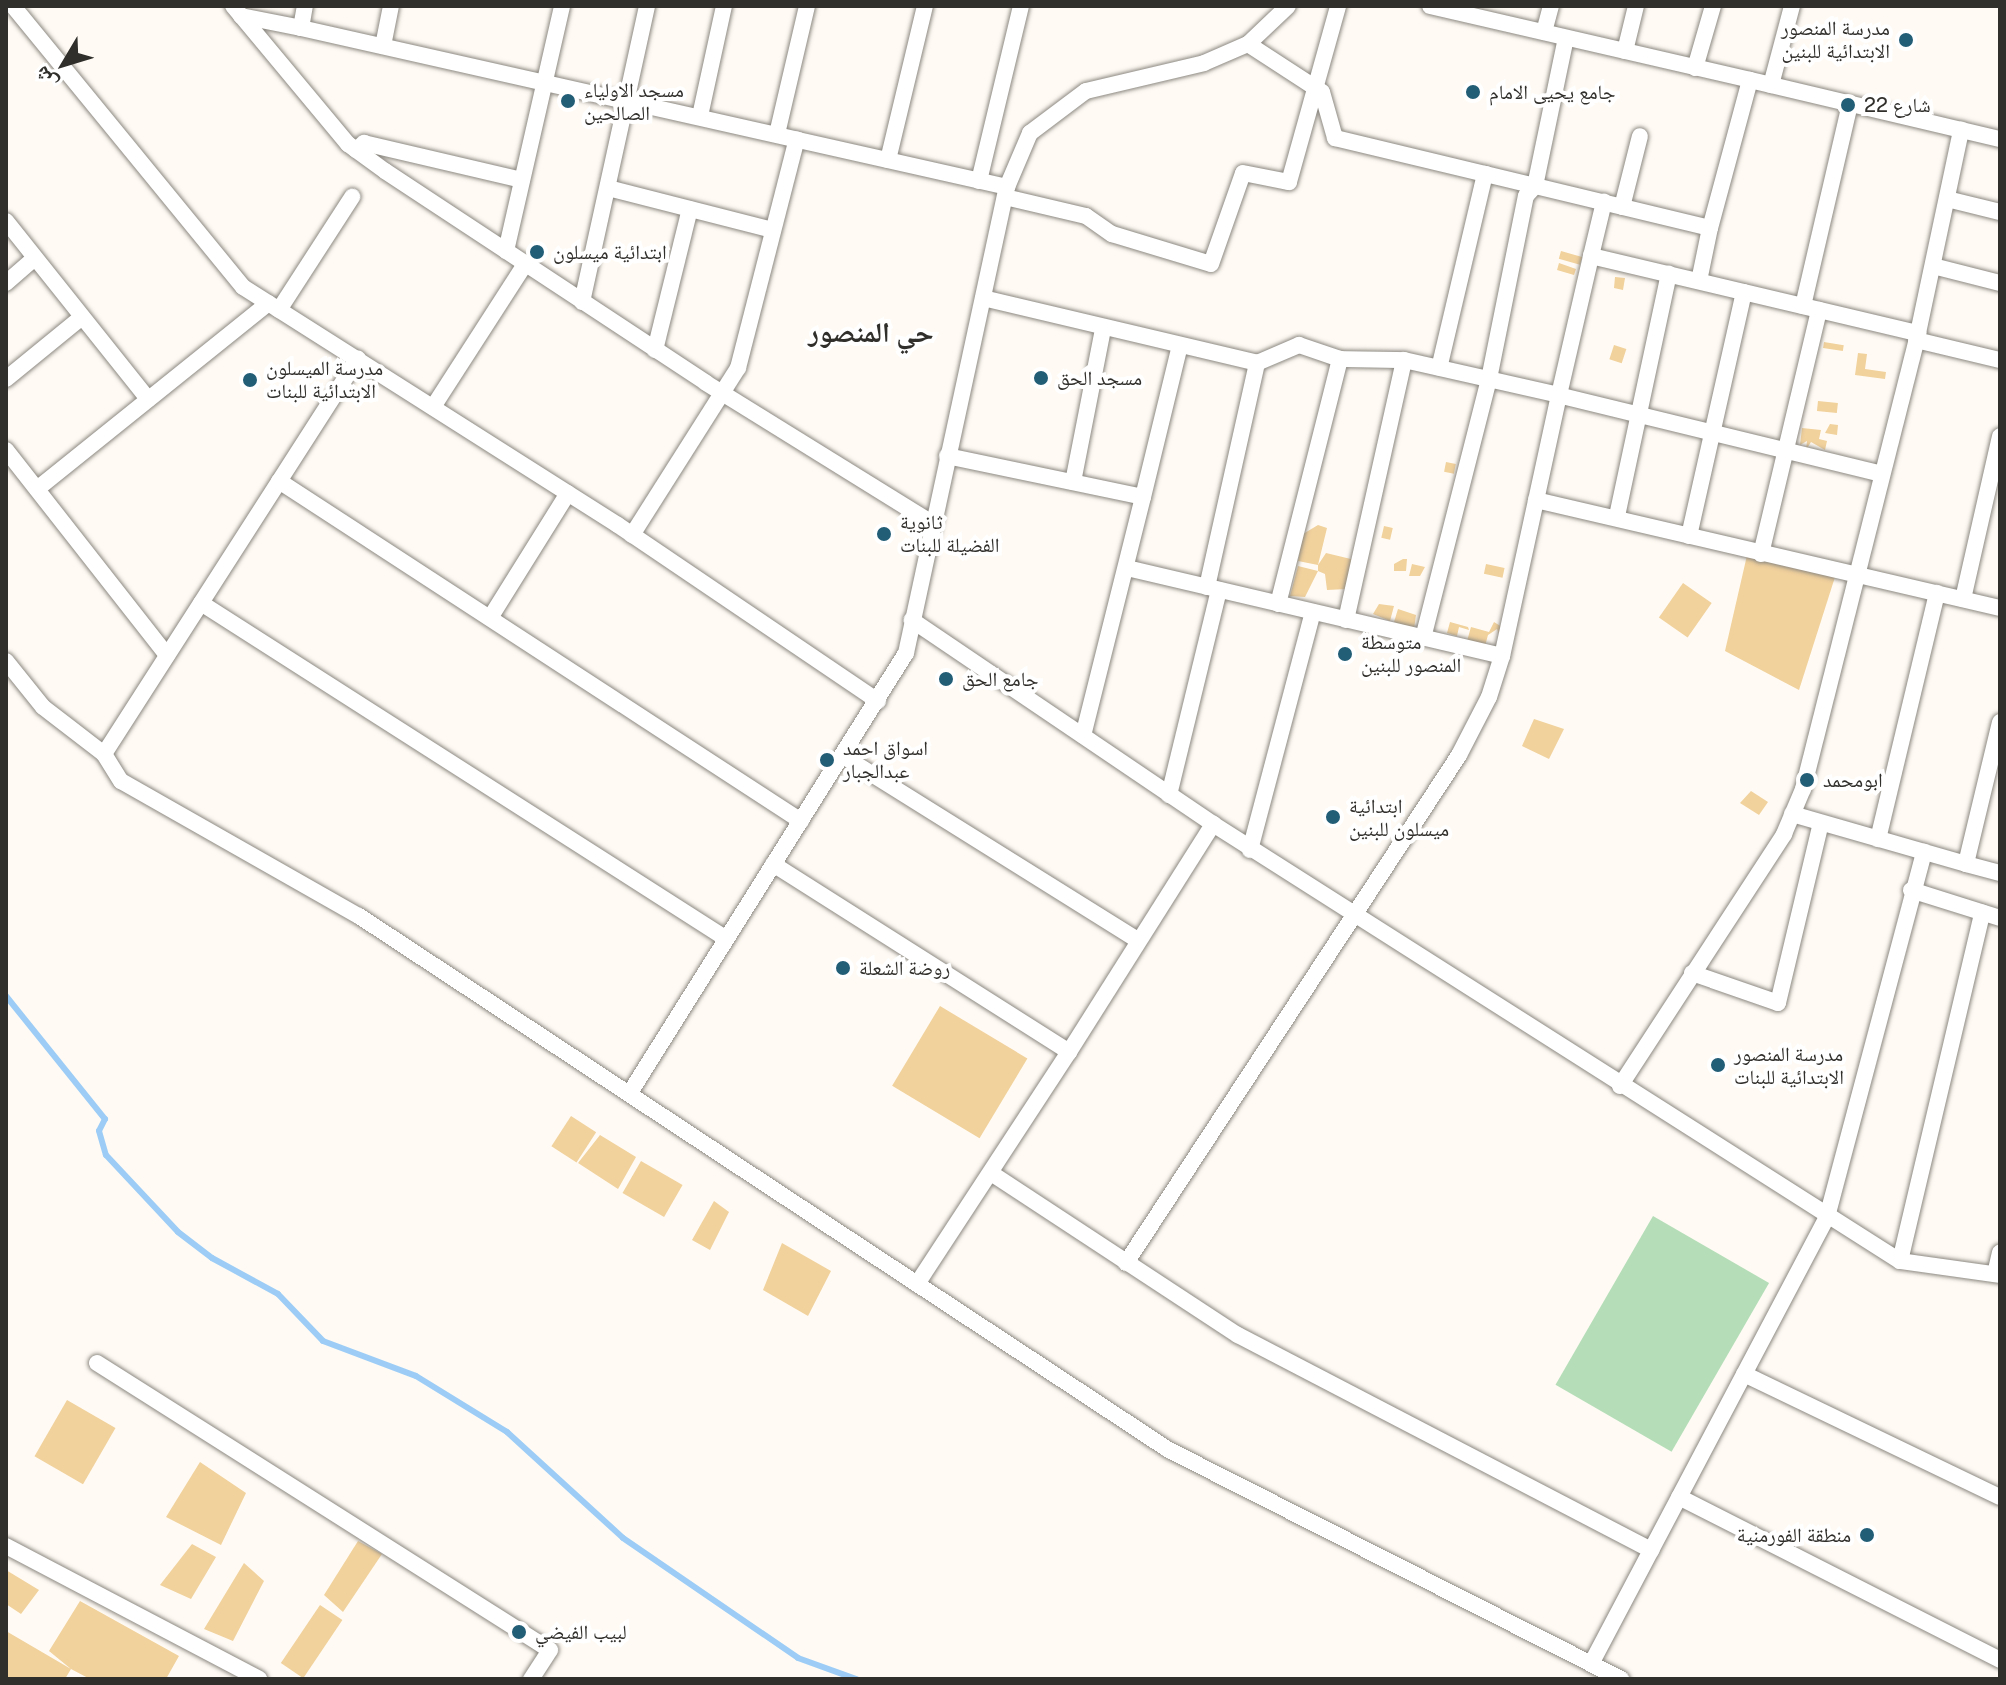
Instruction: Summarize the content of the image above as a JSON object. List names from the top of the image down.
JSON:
{
  "districts": ["حي المنصور"],
  "places": [
    "مدرسة المنصور الابتدائية للبنين",
    "جامع يحيى الامام",
    "مسجد الاولياء الصالحين",
    "شارع 22",
    "ابتدائية ميسلون",
    "مسجد الحق",
    "مدرسة الميسلون الابتدائية للبنات",
    "ثانوية الفضيلة للبنات",
    "متوسطة المنصور للبنين",
    "جامع الحق",
    "اسواق احمد عبدالجبار",
    "ابومحمد",
    "ابتدائية ميسلون للبنين",
    "روضة الشعلة",
    "مدرسة المنصور الابتدائية للبنات",
    "منطقة الفورمنية",
    "لبيب الفيضي"
  ],
  "north": "bottom left"
}
